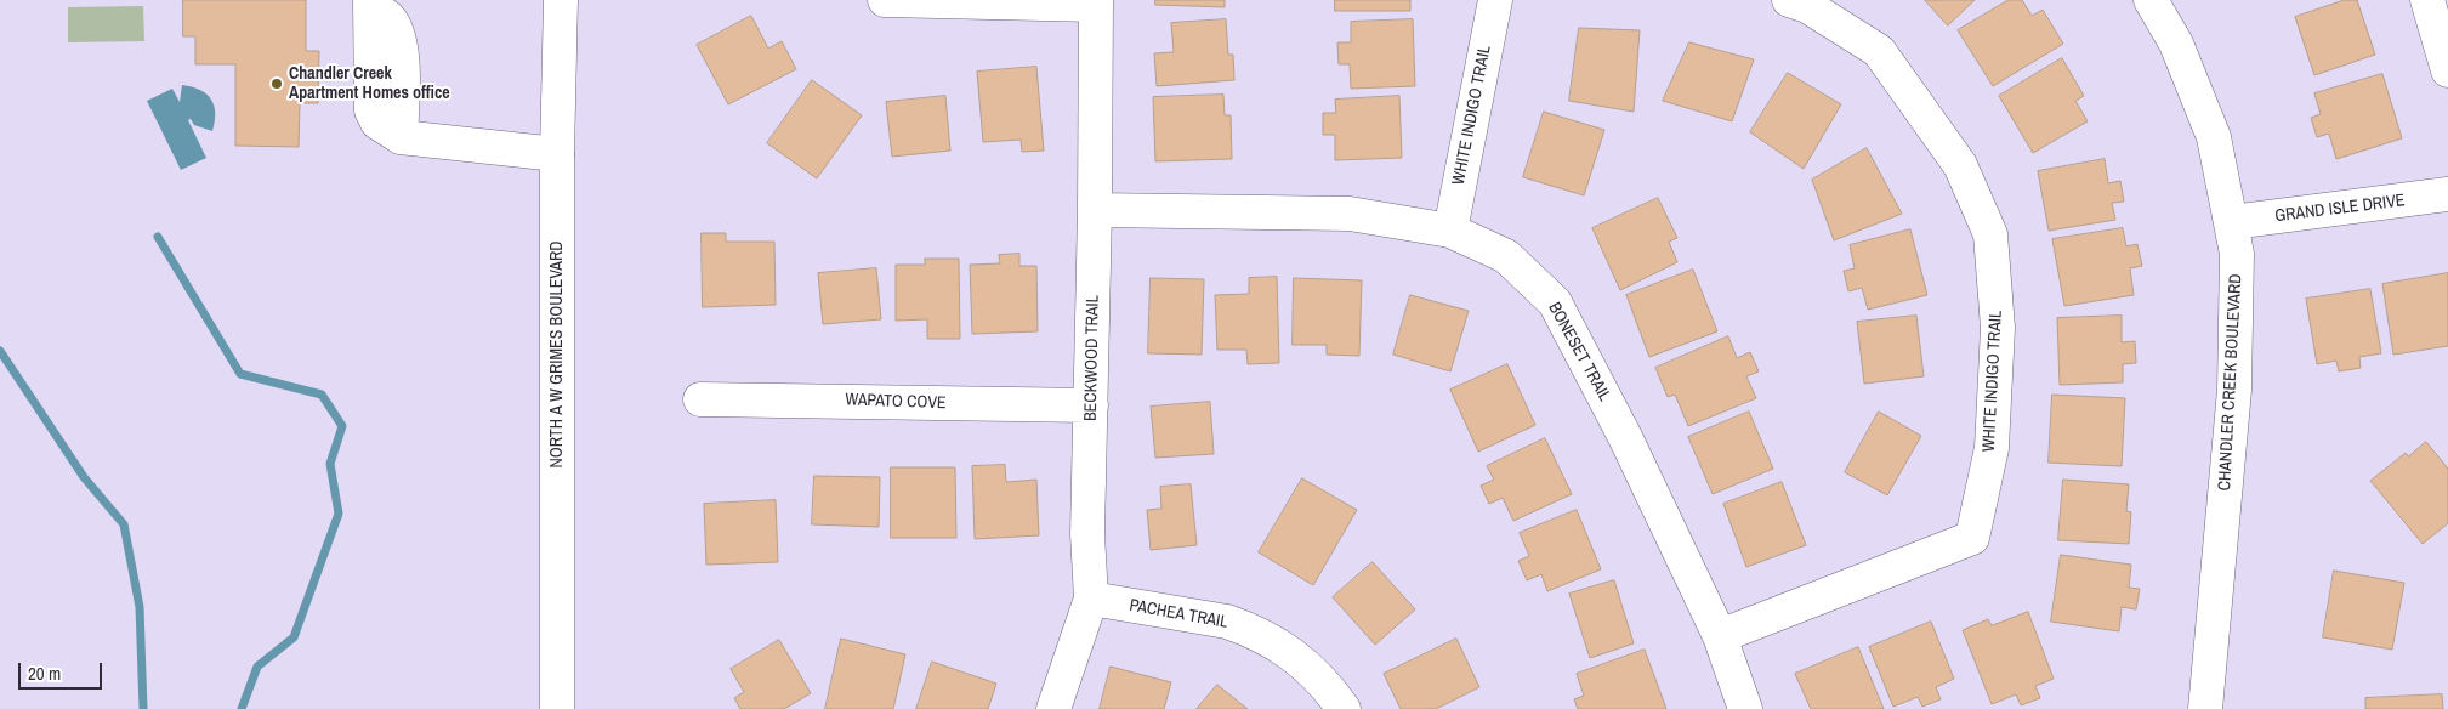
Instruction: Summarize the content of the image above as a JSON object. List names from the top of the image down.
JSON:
{
  "streets": {
    "street": [
      "WHITE INDIGO TRAIL",
      "GRAND ISLE DRIVE",
      "BONESET TRAIL",
      "NORTH A W GRIMES BOULEVARD",
      "BECKWOOD TRAIL",
      "CHANDLER CREEK BOULEVARD",
      "WAPATO COVE",
      "PACHEA TRAIL"
    ]
  },
  "crossings": [
    ["WHITE INDIGO TRAIL", "BONESET TRAIL"],
    ["GRAND ISLE DRIVE", "CHANDLER CREEK BOULEVARD"],
    ["BONESET TRAIL", "BECKWOOD TRAIL"],
    ["BECKWOOD TRAIL", "WAPATO COVE"],
    ["BECKWOOD TRAIL", "PACHEA TRAIL"]
  ],
  "places": ["Chandler Creek Apartment Homes office"],
  "scale_bar": "20 m"
}
